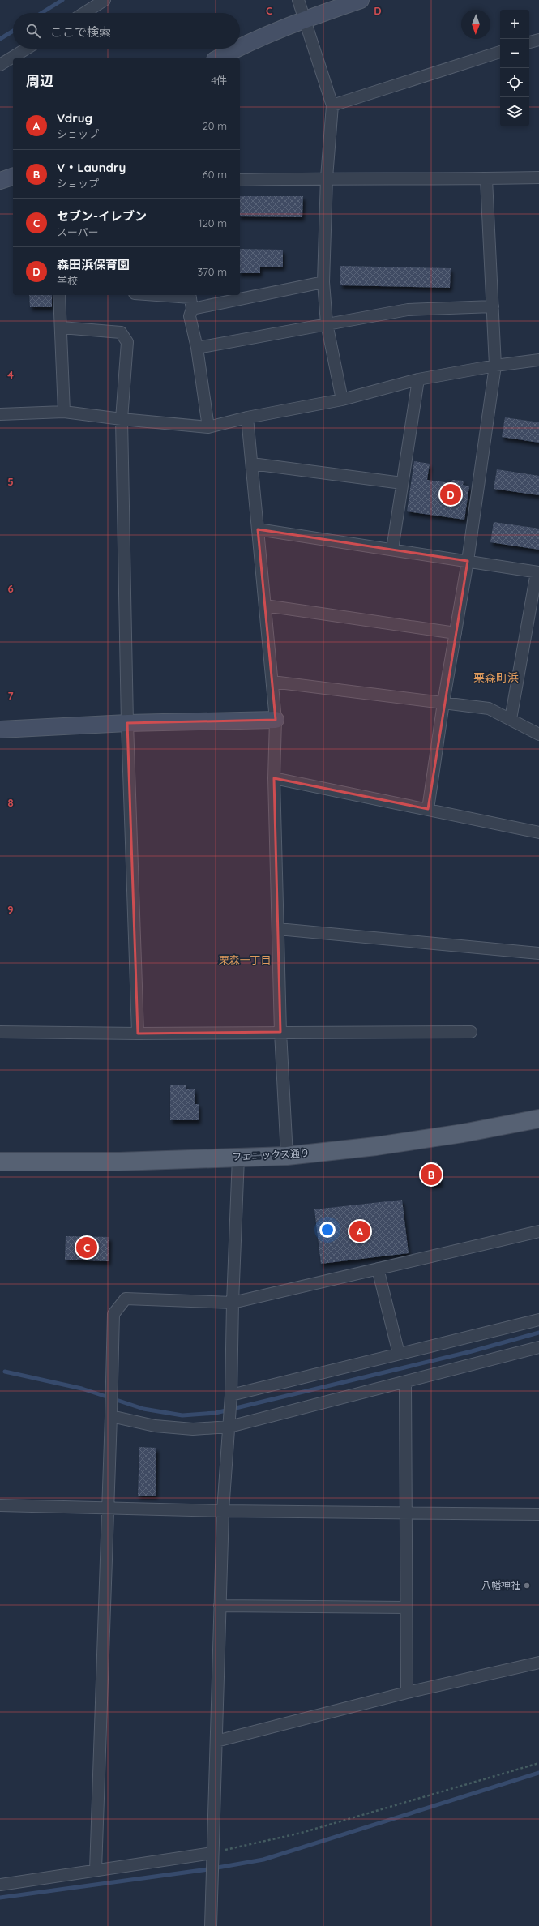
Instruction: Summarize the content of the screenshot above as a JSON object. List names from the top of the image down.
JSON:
{
  "streets": {
    "main road": ["フェニックス通り"]
  },
  "districts": ["栗森町浜", "栗森一丁目"],
  "places": ["八幡神社"],
  "north": "bottom",
  "page": {
    "map_buttons": ["+", "−"],
    "search": "ここで検索",
    "heading": ["周辺", "4件"],
    "list": [
      {
        "mark": "A",
        "name": "Vdrug",
        "note": "ショップ",
        "value": "20 m"
      },
      {
        "mark": "B",
        "name": "V・Laundry",
        "note": "ショップ",
        "value": "60 m"
      },
      {
        "mark": "C",
        "name": "セブン-イレブン",
        "note": "スーパー",
        "value": "120 m"
      },
      {
        "mark": "D",
        "name": "森田浜保育園",
        "note": "学校",
        "value": "370 m"
      }
    ],
    "pins": [
      "D",
      "B",
      "A",
      "C"
    ]
  },
  "grid": {
    "columns": ["C", "D"],
    "rows": [
      "4",
      "5",
      "6",
      "7",
      "8",
      "9"
    ]
  }
}
